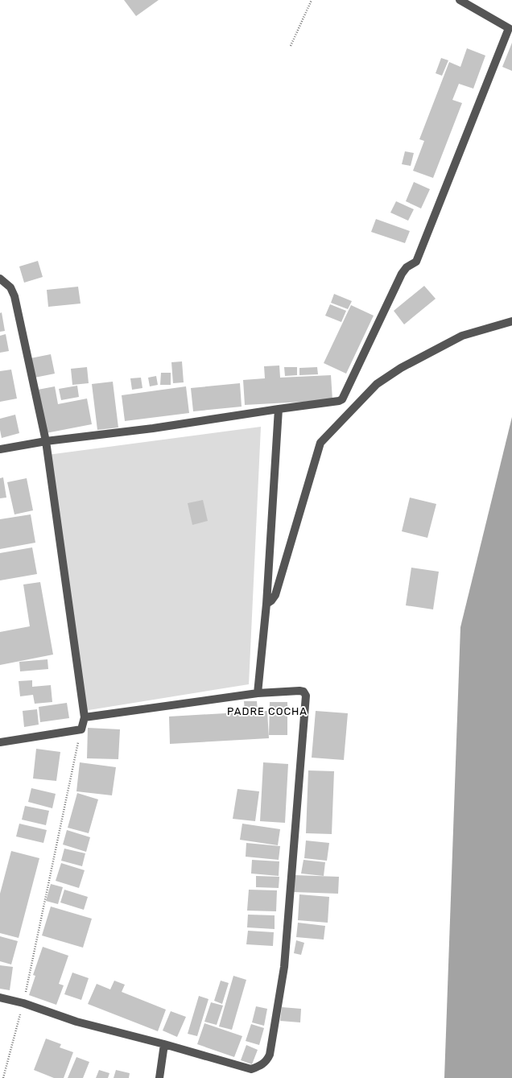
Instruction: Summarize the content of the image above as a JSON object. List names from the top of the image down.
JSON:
{
  "districts": ["PADRE COCHA"]
}
